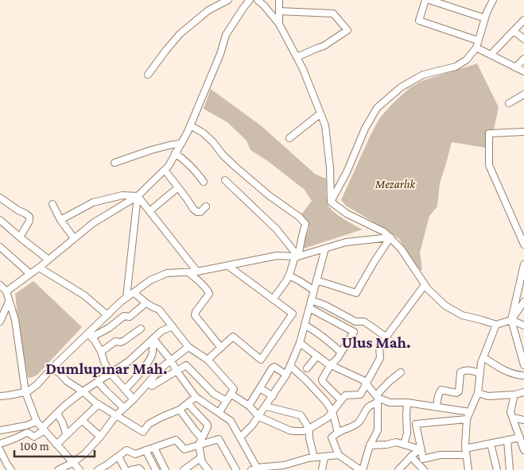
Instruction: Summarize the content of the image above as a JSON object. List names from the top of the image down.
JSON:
{
  "districts": ["Ulus Mah.", "Dumlupınar Mah."],
  "parks": ["Mezarlık"],
  "scale_bar": "100 m"
}
